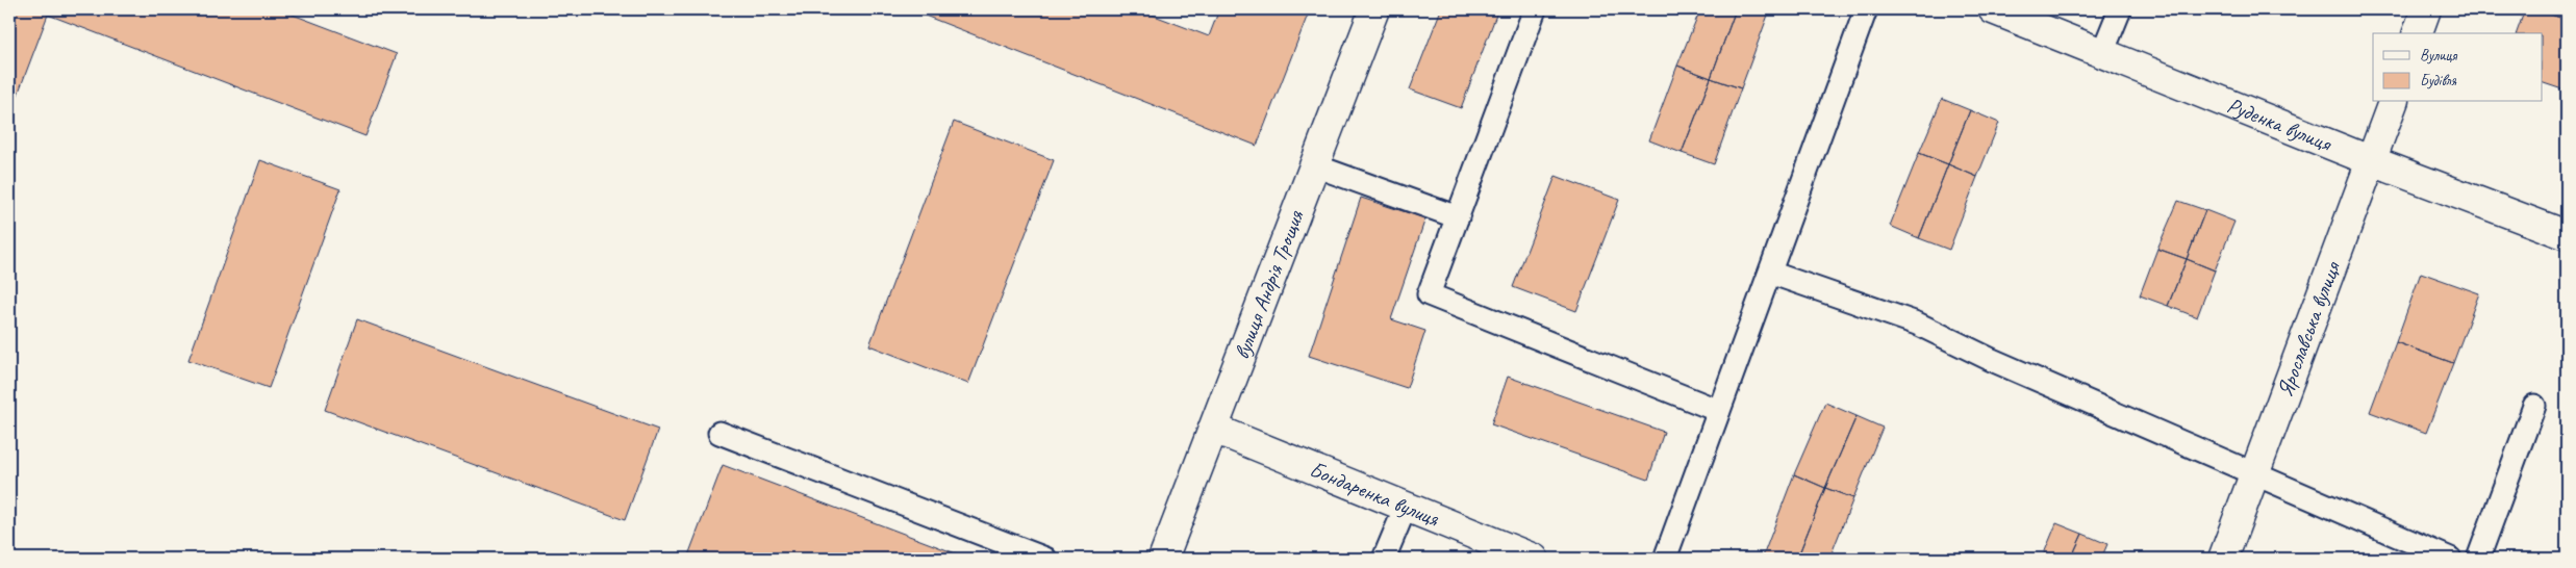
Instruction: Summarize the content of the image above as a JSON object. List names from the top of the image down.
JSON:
{
  "streets": {
    "street": [
      "Руденка вулиця",
      "вулиця Андрія Трощия",
      "Ярославська вулиця",
      "Бондаренка вулиця"
    ]
  },
  "crossings": [
    ["Руденка вулиця", "Ярославська вулиця"],
    ["вулиця Андрія Трощия", "Бондаренка вулиця"]
  ],
  "legend": ["Вулиця", "Будівля"]
}
